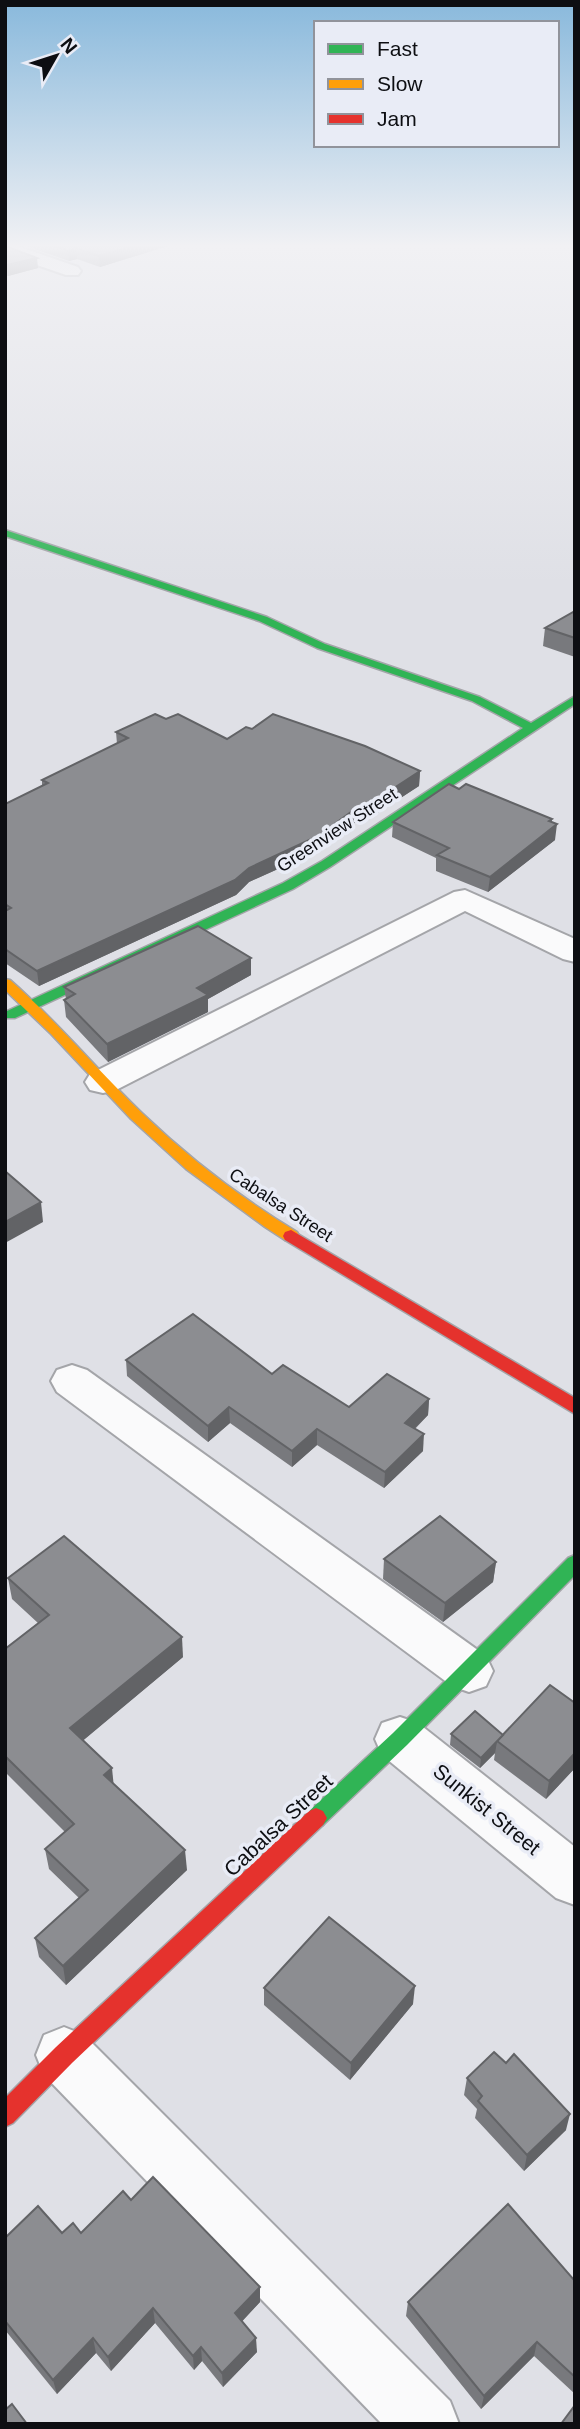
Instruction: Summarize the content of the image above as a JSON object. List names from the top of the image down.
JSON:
{
  "streets": {
    "street": ["Greenview Street", "Cabalsa Street", "Sunkist Street"]
  },
  "crossings": [
    ["Greenview Street", "Cabalsa Street"],
    ["Cabalsa Street", "Sunkist Street"]
  ],
  "legend": ["Fast", "Slow", "Jam"],
  "north": "top right"
}
